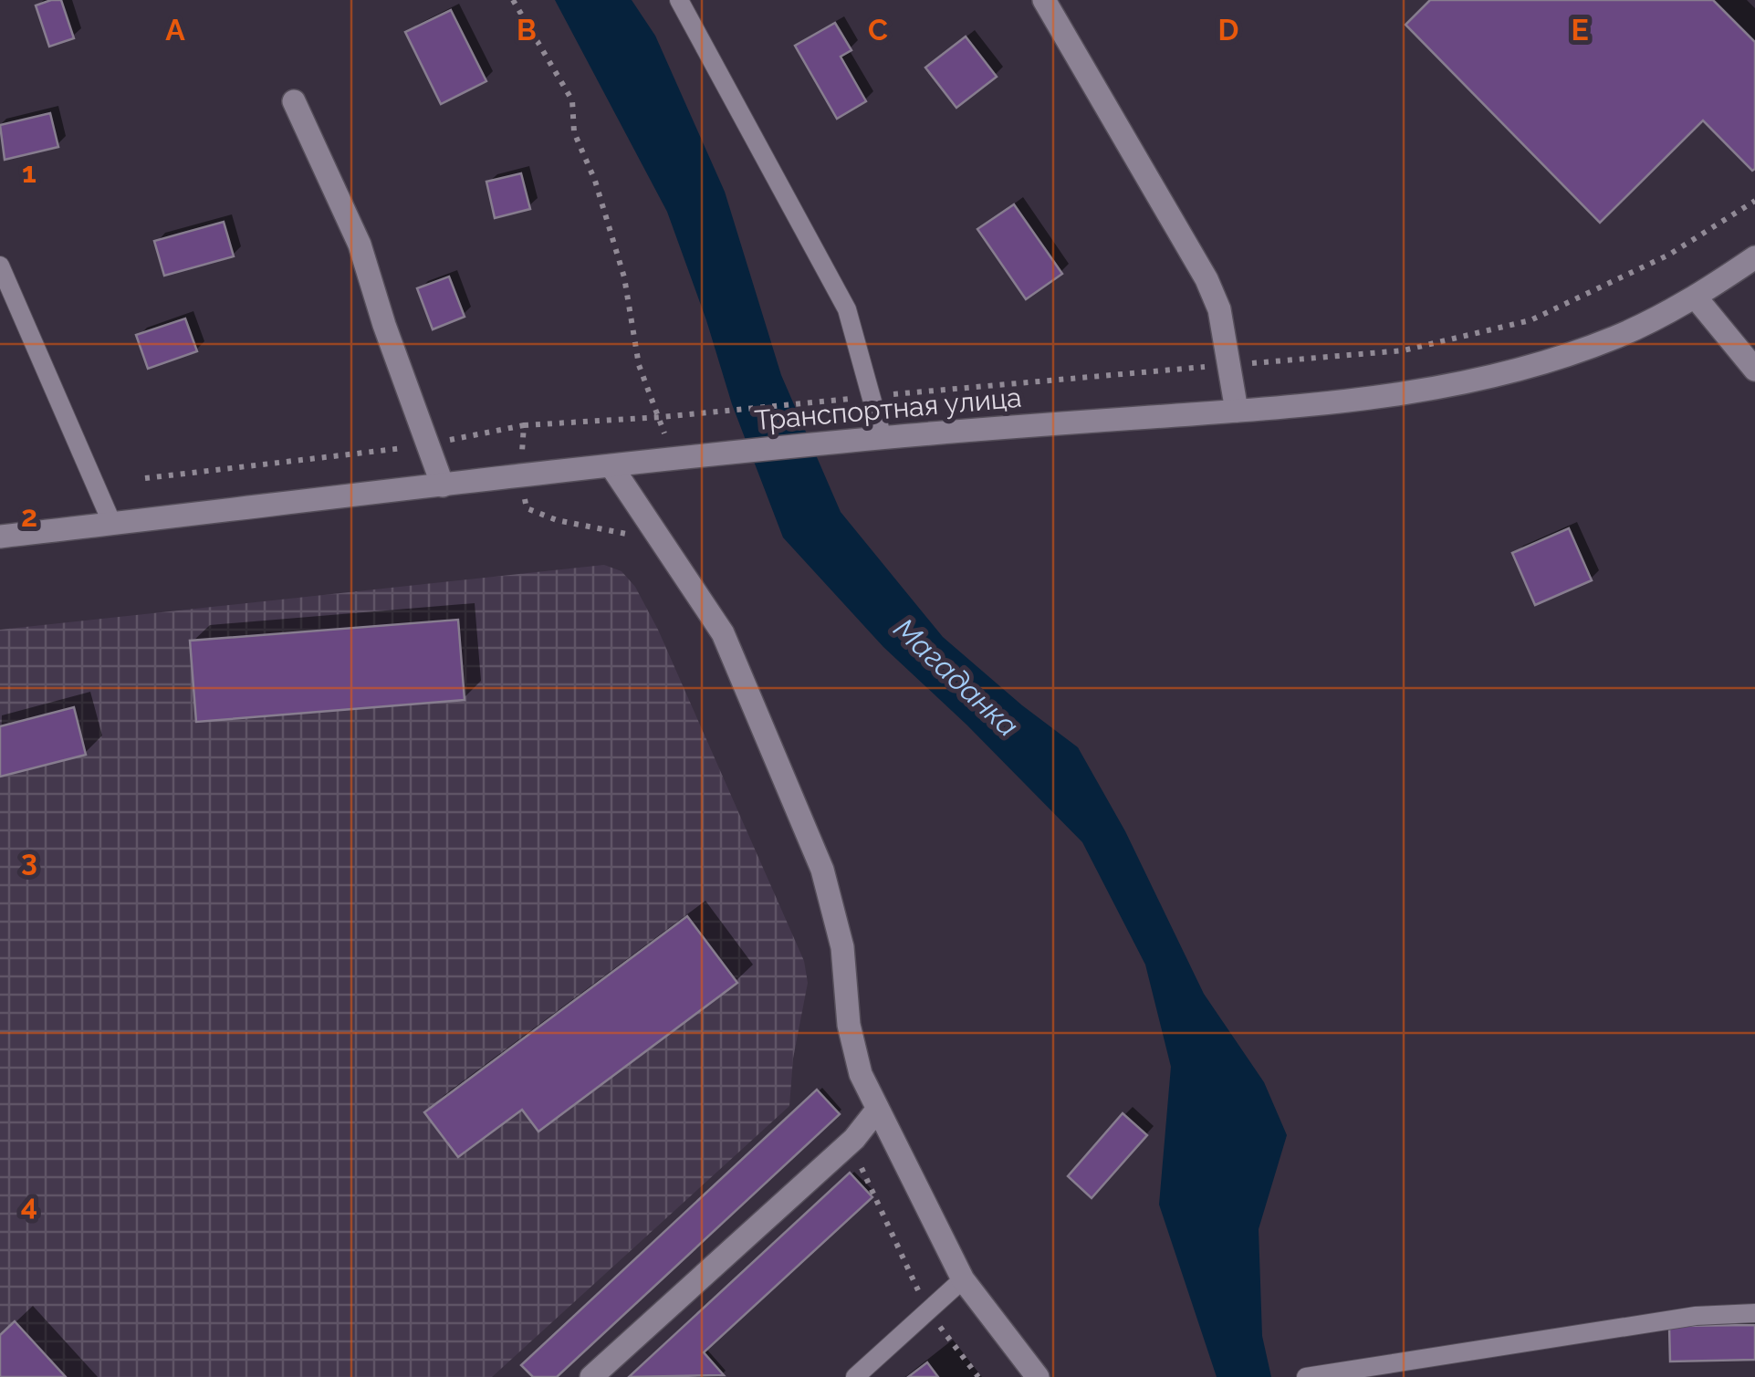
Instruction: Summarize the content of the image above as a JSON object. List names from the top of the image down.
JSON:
{
  "streets": {
    "street": ["Транспортная улица"]
  },
  "water": ["Магаданка"],
  "grid": {
    "columns": [
      "A",
      "B",
      "C",
      "D",
      "E"
    ],
    "rows": [
      "1",
      "2",
      "3",
      "4"
    ]
  }
}
